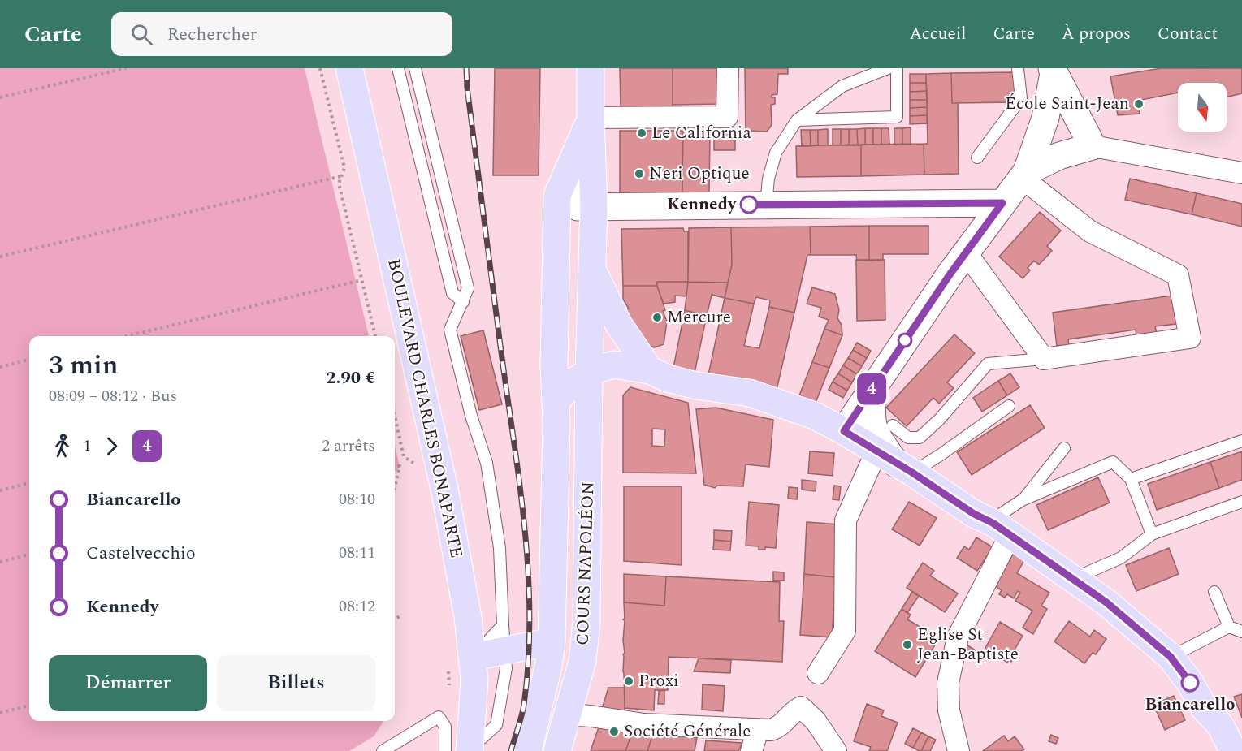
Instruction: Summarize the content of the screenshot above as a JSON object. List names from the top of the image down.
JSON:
{
  "streets": {
    "main road": ["BOULEVARD CHARLES BONAPARTE", "COURS NAPOLÉON"]
  },
  "places": [
    "École Saint-Jean",
    "Le California",
    "Neri Optique",
    "Kennedy",
    "Mercure",
    "Eglise St Jean-Baptiste",
    "Proxi",
    "Biancarello",
    "Société Générale"
  ],
  "lines": ["bus line 4"],
  "north": "bottom",
  "page": {
    "header": "Carte",
    "search": "Rechercher",
    "nav": [
      "Accueil",
      "Carte",
      "À propos",
      "Contact"
    ],
    "on_map": "4",
    "heading": ["3 min", "08:09 – 08:12 · Bus", "2.90 €"],
    "legs": ["1", "4", "2 arrêts"],
    "list": [
      {
        "name": "Biancarello",
        "value": "08:10"
      },
      {
        "name": "Castelvecchio",
        "value": "08:11"
      },
      {
        "name": "Kennedy",
        "value": "08:12"
      }
    ],
    "buttons": ["Démarrer", "Billets"]
  }
}
